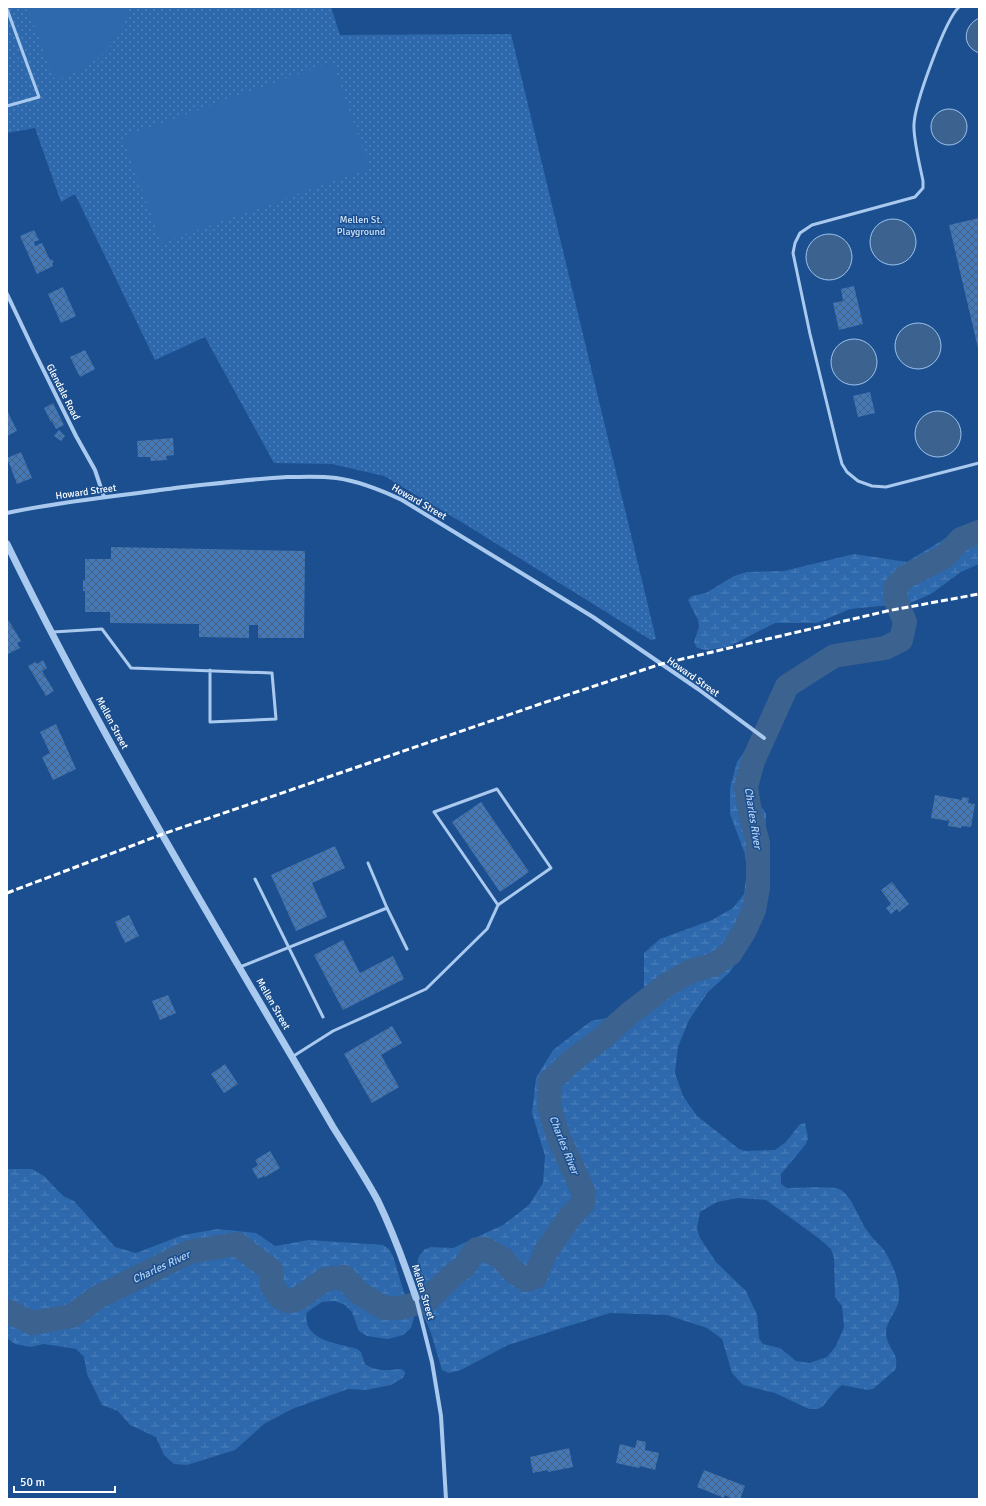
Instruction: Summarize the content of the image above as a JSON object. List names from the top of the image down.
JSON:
{
  "streets": {
    "street": ["Glendale Road", "Howard Street", "Mellen Street"]
  },
  "crossings": [
    ["Glendale Road", "Howard Street"]
  ],
  "water": ["Charles River"],
  "parks": ["Mellen St. Playground"],
  "scale_bar": "50 m"
}
